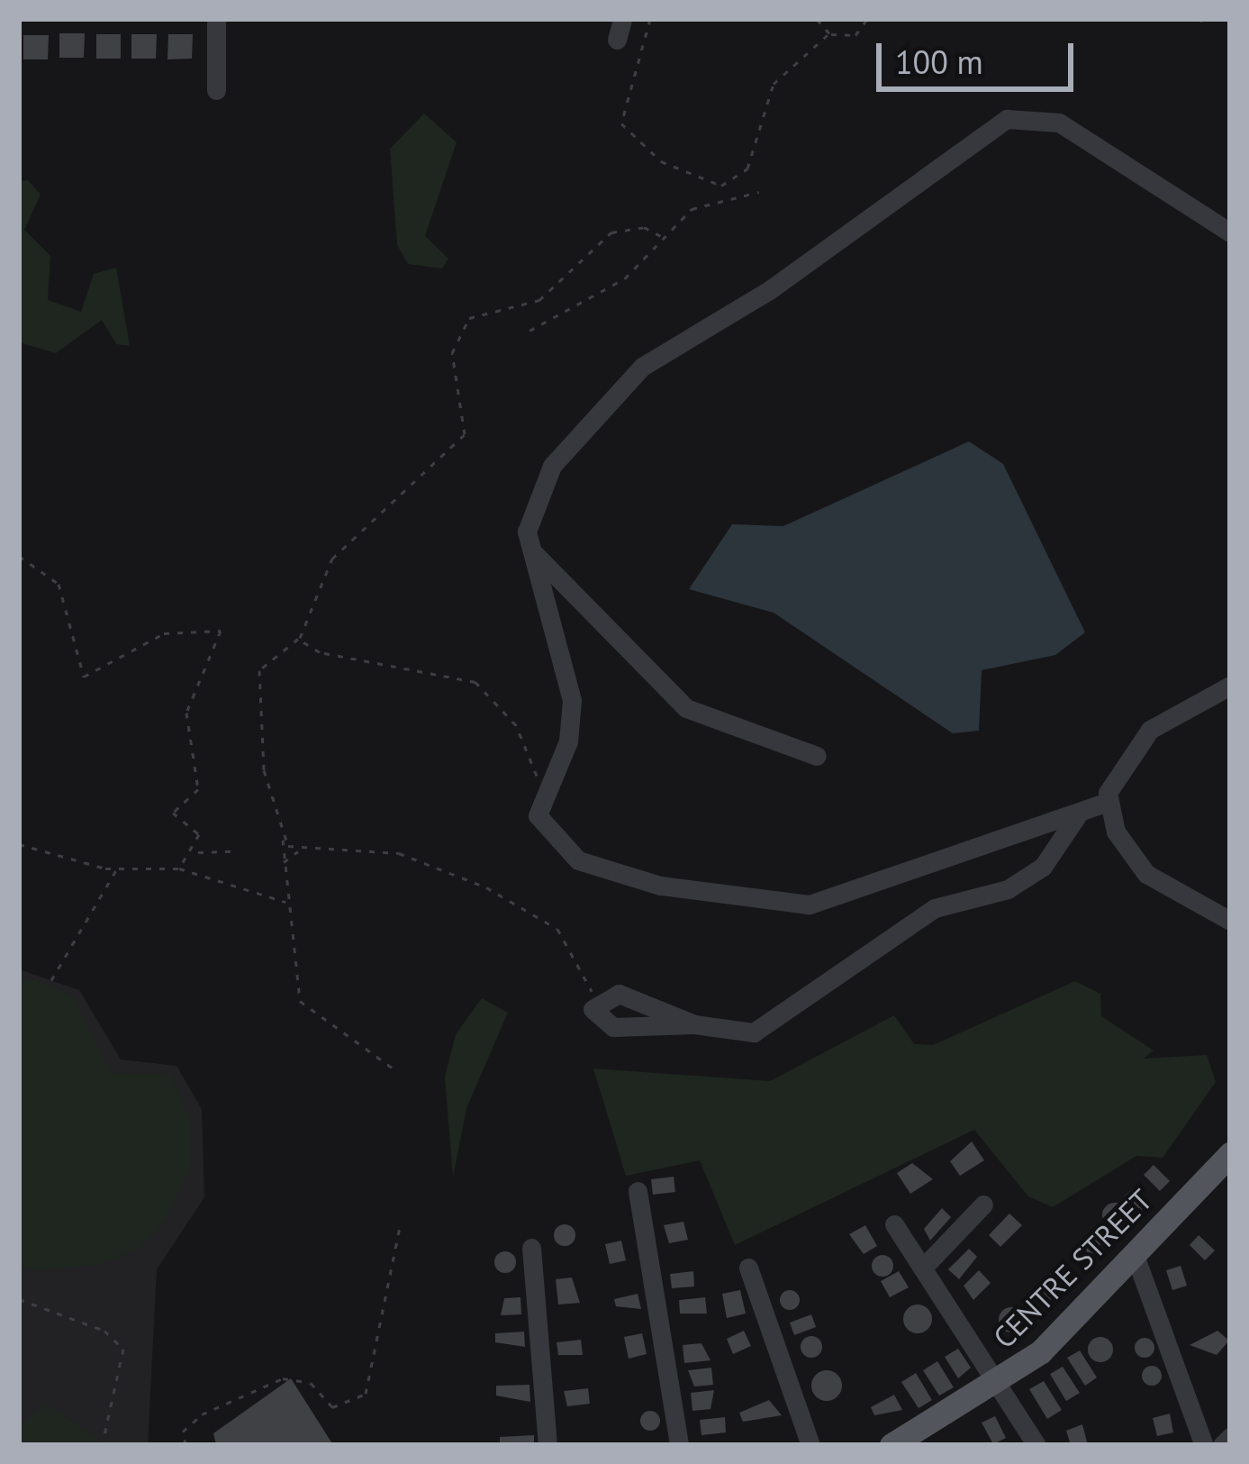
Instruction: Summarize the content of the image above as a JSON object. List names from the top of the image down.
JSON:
{
  "streets": {
    "main road": ["CENTRE STREET"]
  },
  "scale_bar": "100 m"
}
